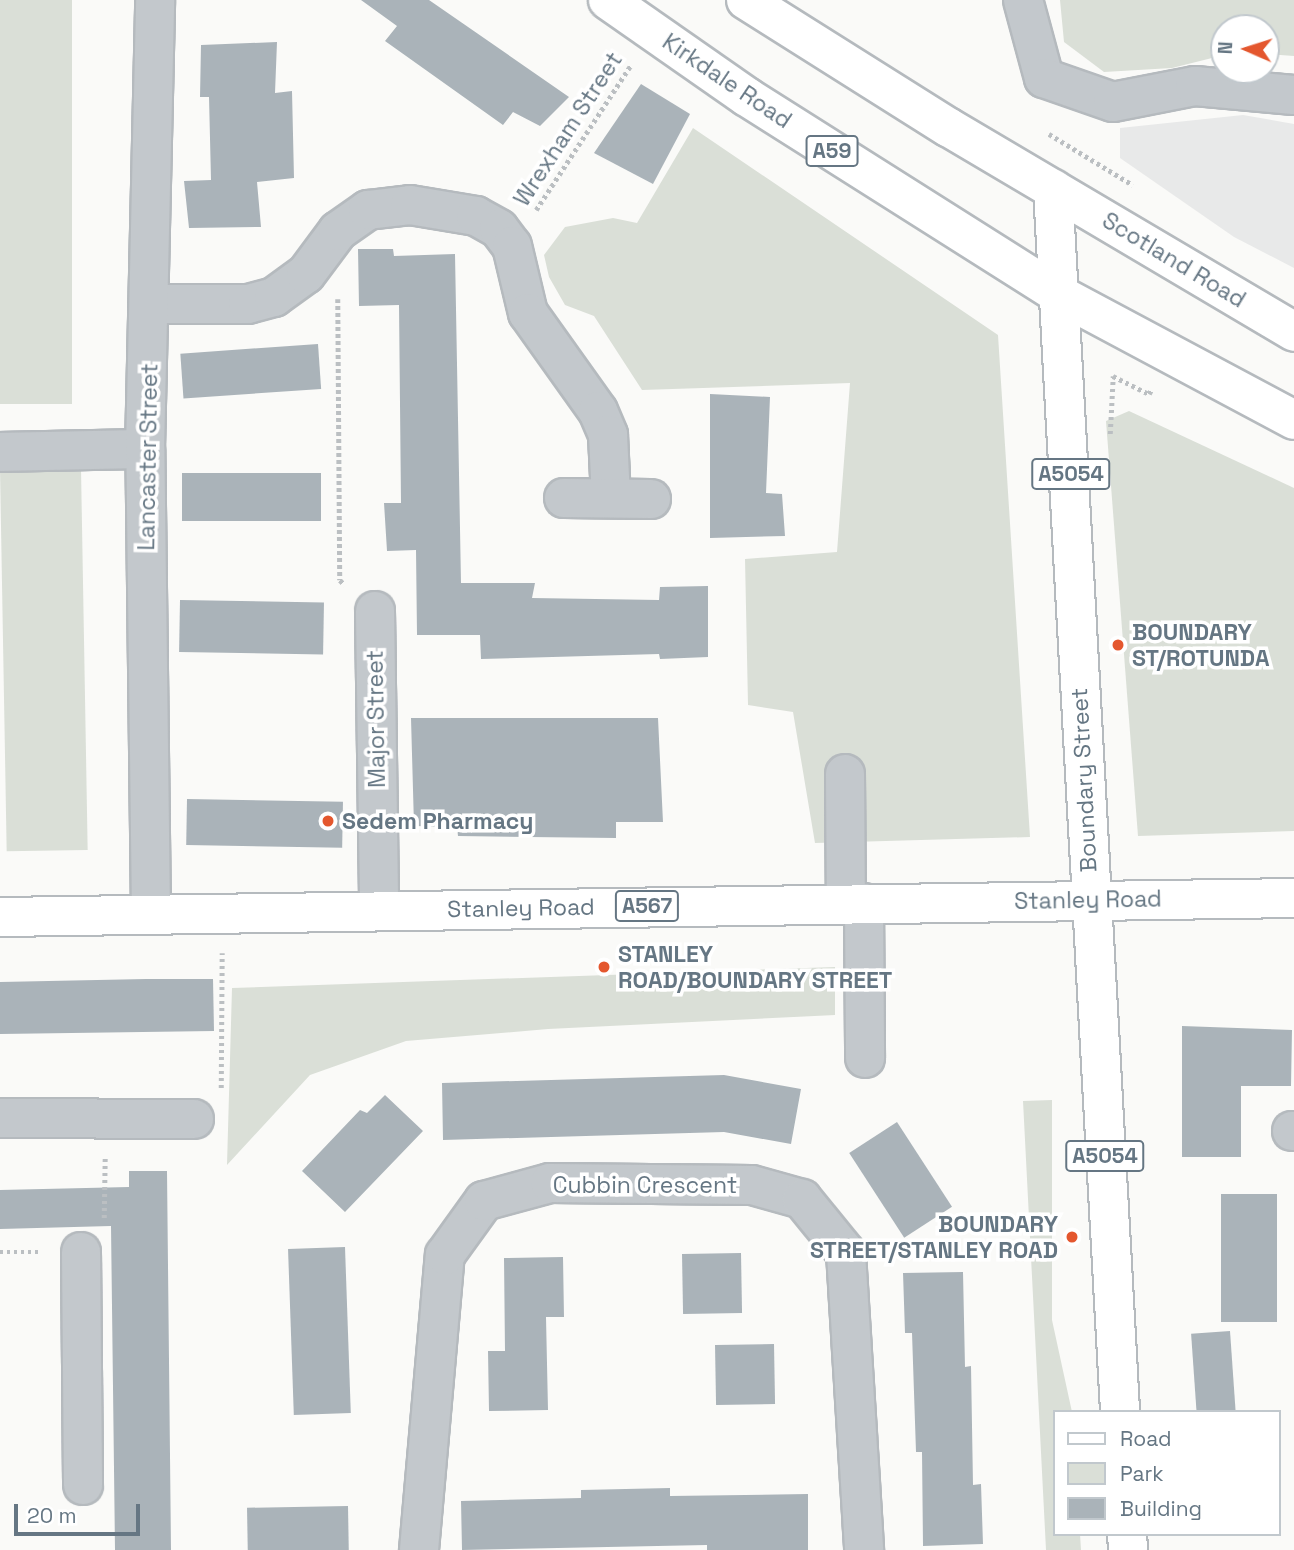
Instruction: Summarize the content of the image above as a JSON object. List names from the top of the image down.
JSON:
{
  "streets": {
    "main road": [
      "Kirkdale Road",
      "A59",
      "Scotland Road",
      "A5054",
      "Boundary Street",
      "Stanley Road",
      "A567"
    ],
    "street": ["Lancaster Street", "Major Street", "Cubbin Crescent"],
    "path": ["Wrexham Street"]
  },
  "crossings": [
    ["Kirkdale Road", "Wrexham Street"],
    ["Kirkdale Road", "A59"],
    ["Kirkdale Road", "Boundary Street"],
    ["A59", "Boundary Street"],
    ["Scotland Road", "Boundary Street"],
    ["Lancaster Street", "Stanley Road"],
    ["Major Street", "Stanley Road"],
    ["Boundary Street", "Stanley Road"]
  ],
  "places": [
    "BOUNDARY ST/ROTUNDA",
    "Sedem Pharmacy",
    "STANLEY ROAD/BOUNDARY STREET",
    "BOUNDARY STREET/STANLEY ROAD"
  ],
  "legend": ["Road", "Park", "Building"],
  "scale_bar": "20 m",
  "north": "left"
}
